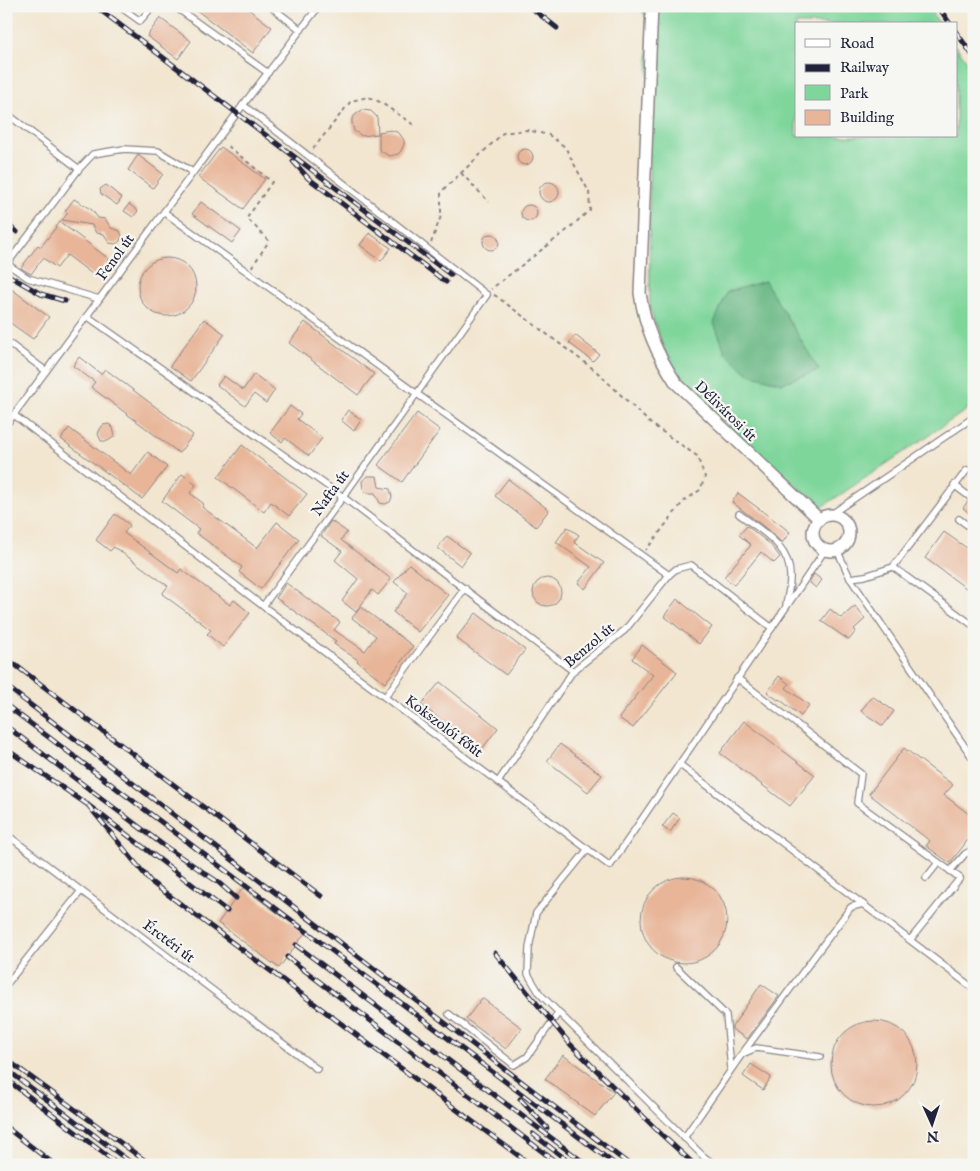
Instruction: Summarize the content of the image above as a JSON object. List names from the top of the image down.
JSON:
{
  "streets": {
    "street": ["Délivárosi út"],
    "lane": [
      "Fenol út",
      "Nafta út",
      "Benzol út",
      "Kokszolói főút",
      "Érctéri út"
    ]
  },
  "crossings": [
    ["Fenol út", "Kokszolói főút"],
    ["Nafta út", "Kokszolói főút"],
    ["Benzol út", "Kokszolói főút"]
  ],
  "legend": [
    "Road",
    "Railway",
    "Park",
    "Building"
  ],
  "north": "bottom"
}
